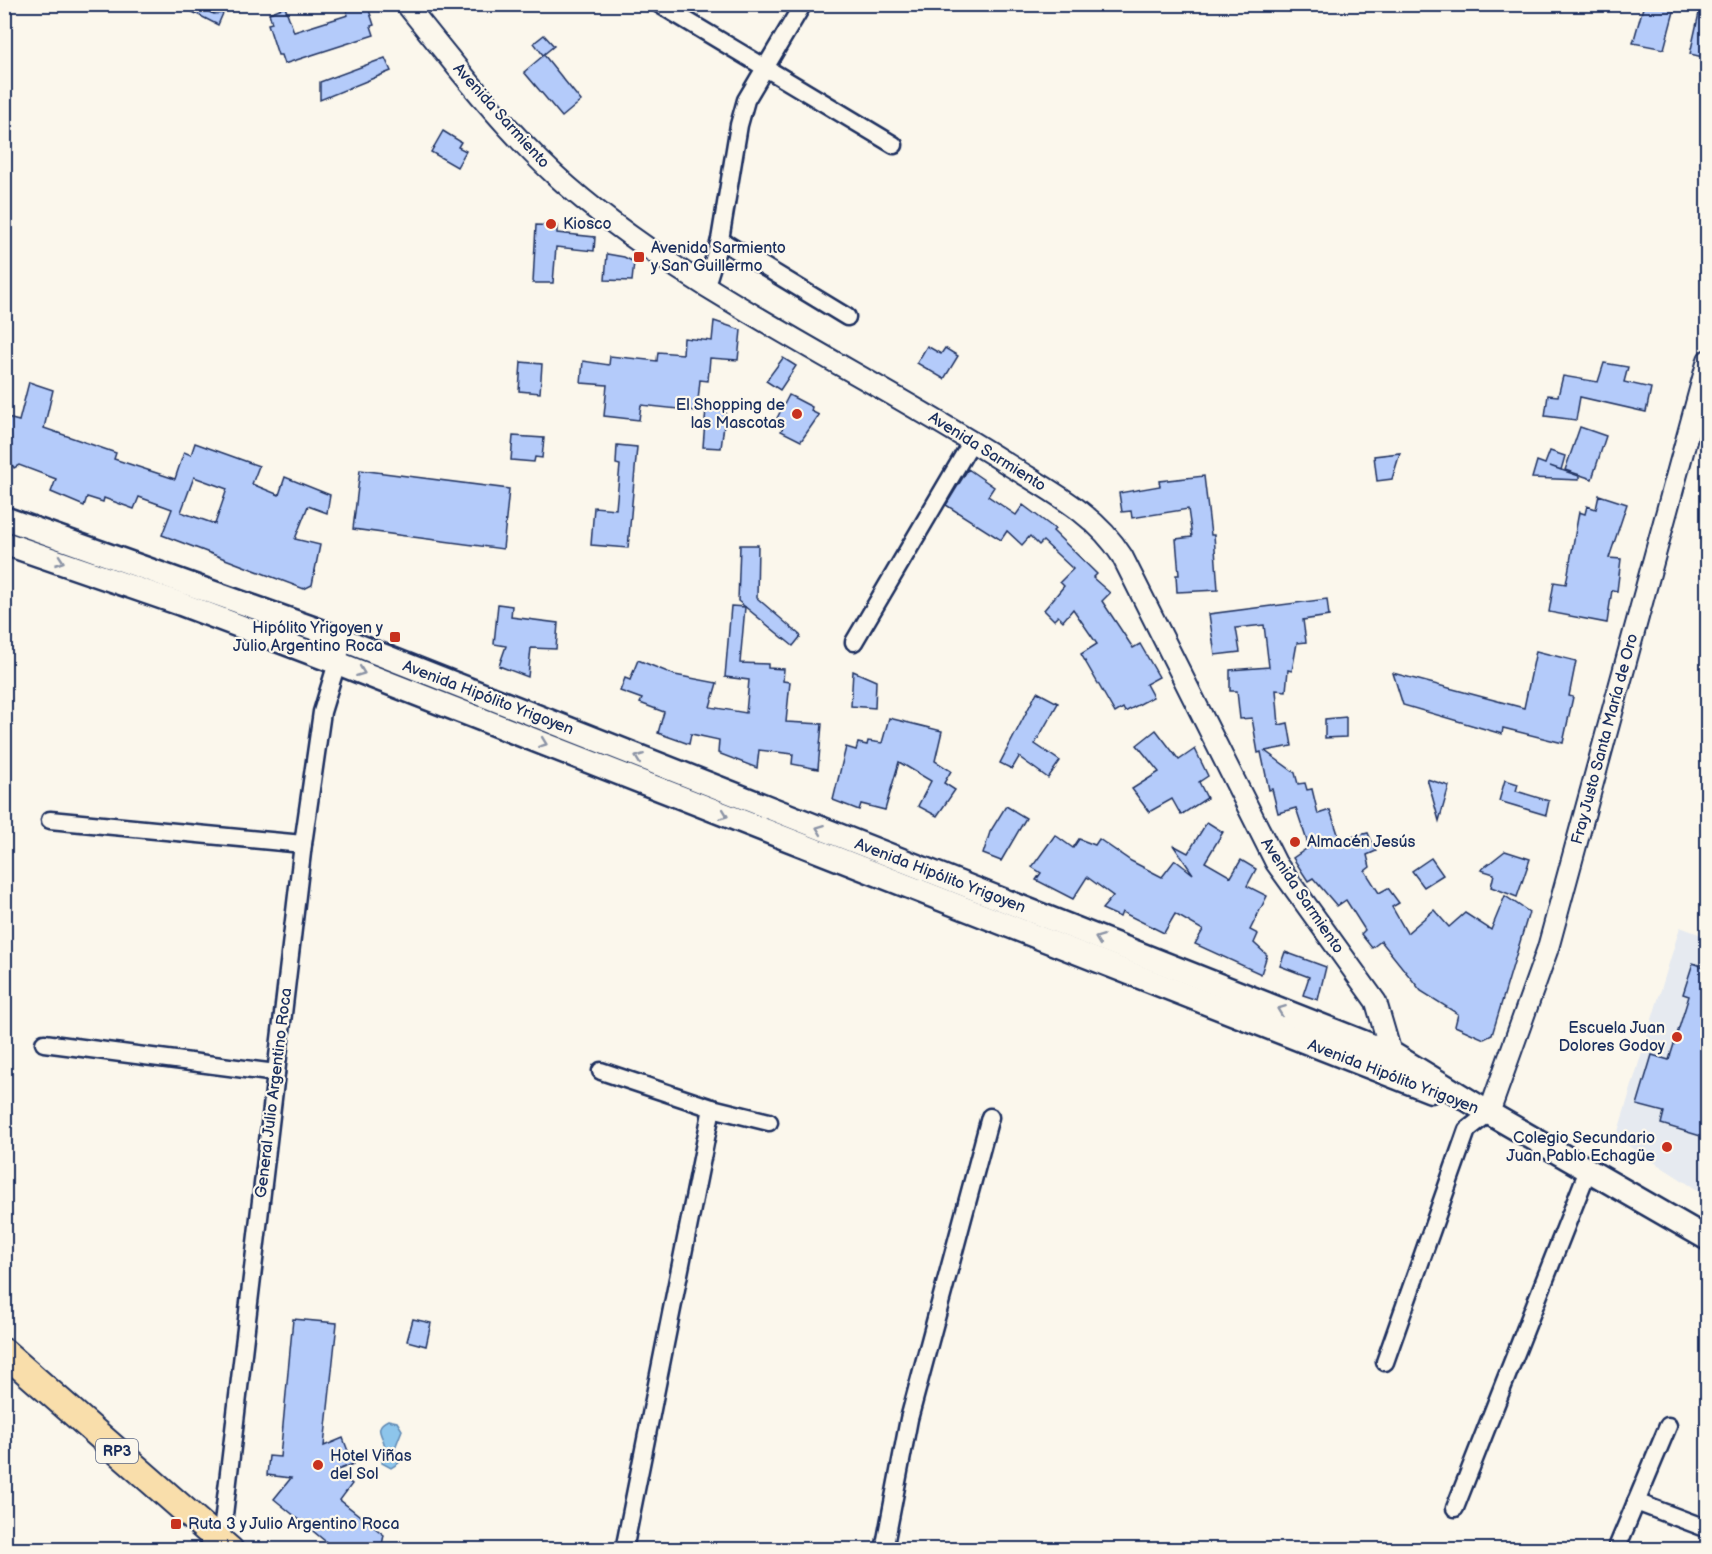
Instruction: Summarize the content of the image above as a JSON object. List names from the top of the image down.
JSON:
{
  "streets": {
    "main road": ["Avenida Hipólito Yrigoyen", "RP3"],
    "street": ["Avenida Sarmiento", "Fray Justo Santa María de Oro", "General Julio Argentino Roca"]
  },
  "crossings": [
    ["Avenida Sarmiento", "Avenida Hipólito Yrigoyen"],
    ["Avenida Hipólito Yrigoyen", "Fray Justo Santa María de Oro"],
    ["Avenida Hipólito Yrigoyen", "General Julio Argentino Roca"],
    ["General Julio Argentino Roca", "RP3"]
  ],
  "places": {
    "other": [
      "Kiosco",
      "El Shopping de las Mascotas",
      "Almacén Jesús",
      "Escuela Juan Dolores Godoy",
      "Colegio Secundario Juan Pablo Echagüe",
      "Hotel Viñas del Sol"
    ],
    "transit": ["Avenida Sarmiento y San Guillermo", "Hipólito Yrigoyen y Julio Argentino Roca", "Ruta 3 y Julio Argentino Roca"]
  }
}
